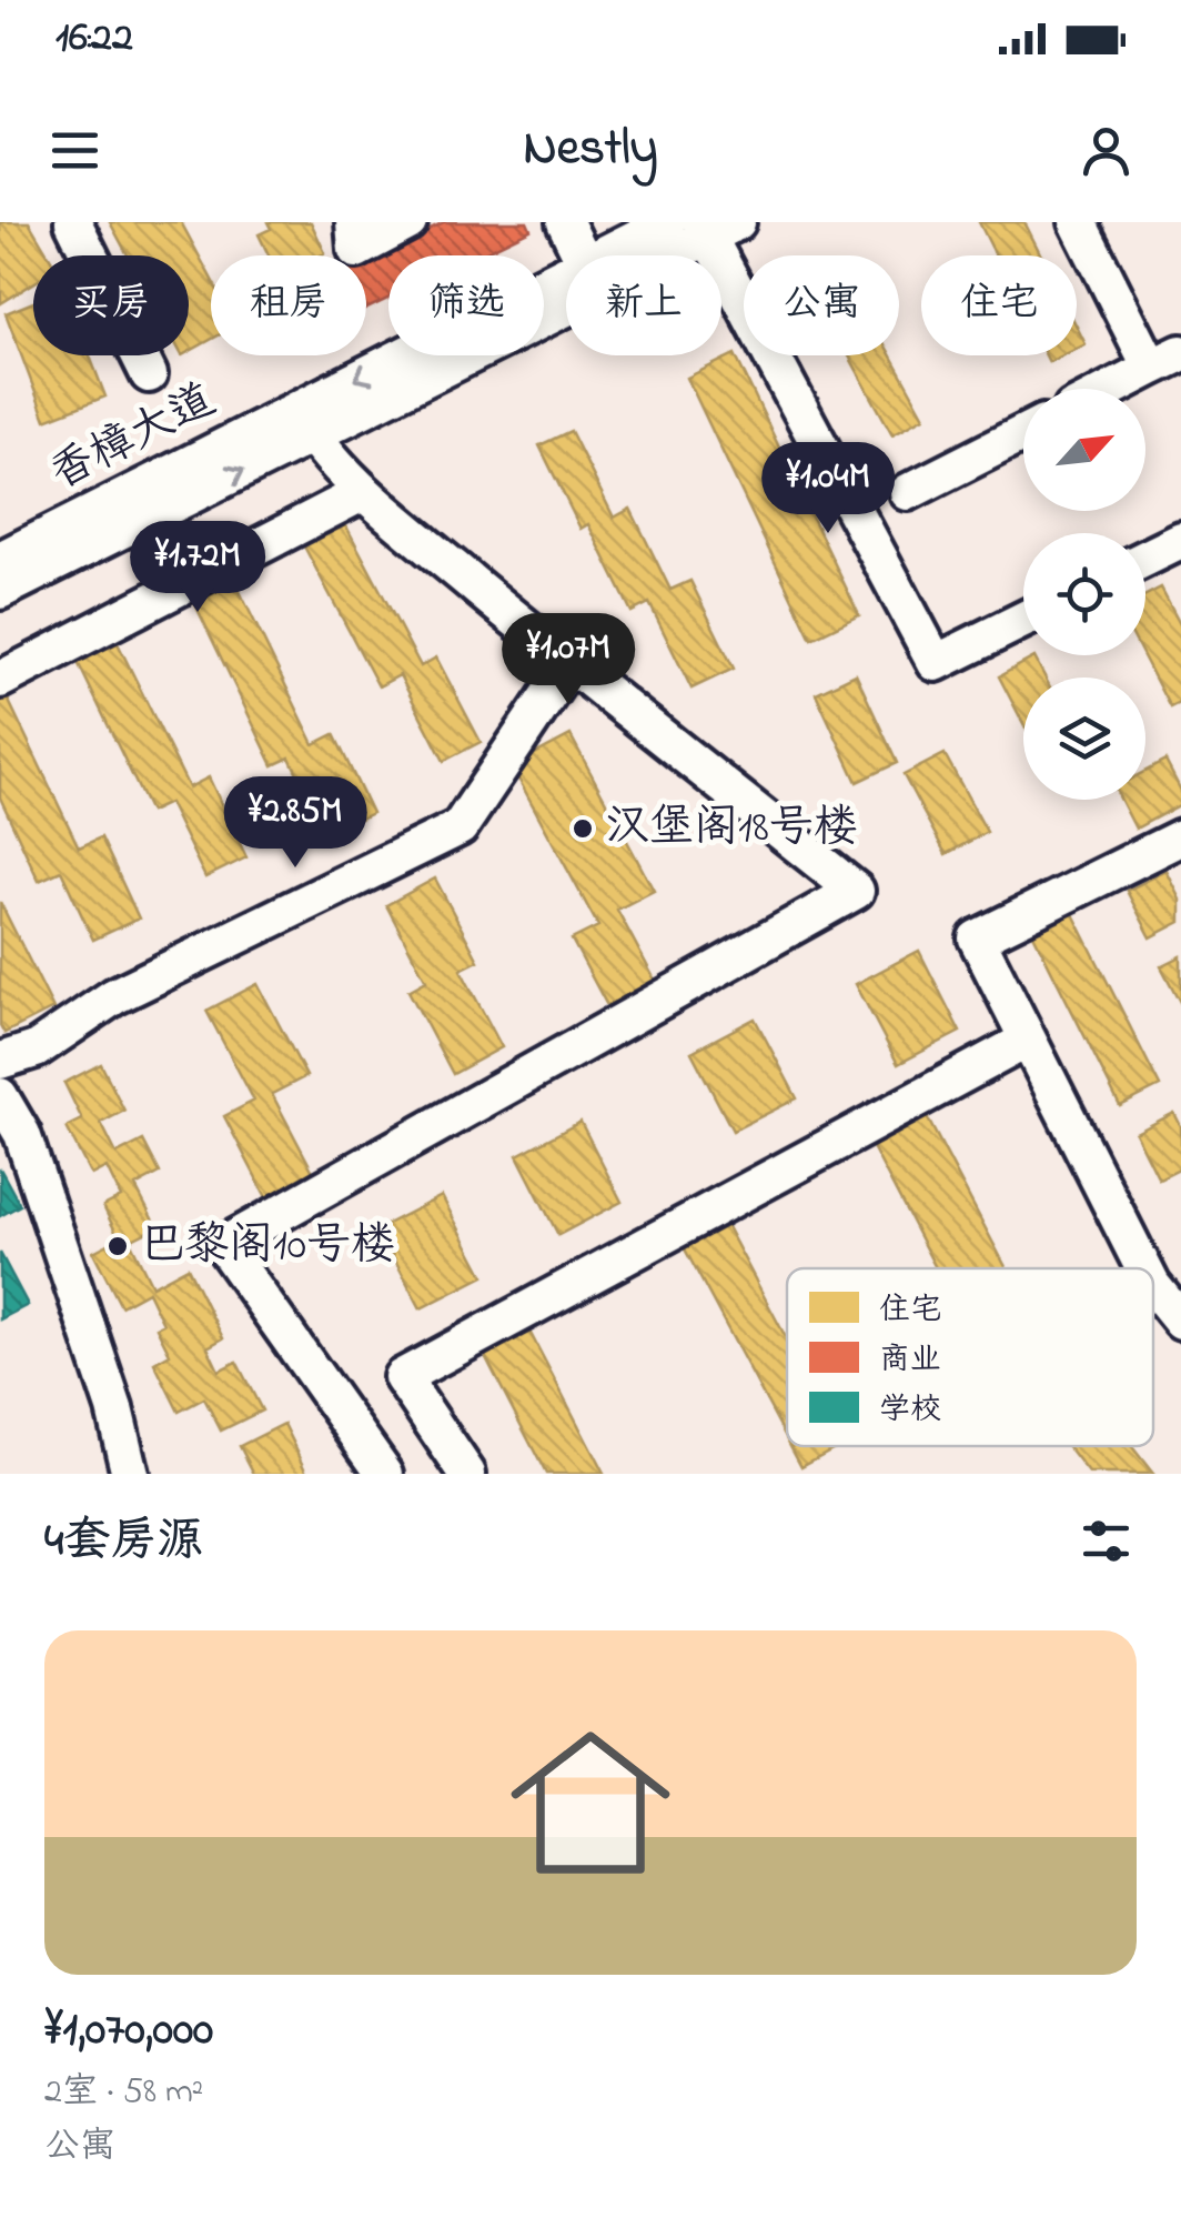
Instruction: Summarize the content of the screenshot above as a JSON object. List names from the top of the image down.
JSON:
{
  "streets": {
    "street": ["香樟大道"]
  },
  "places": ["汉堡阁18号楼", "巴黎阁10号楼"],
  "legend": ["住宅", "商业", "学校"],
  "north": "top right",
  "page": {
    "status": "16:22",
    "header": "Nestly",
    "chip": [
      "买房",
      "租房",
      "筛选",
      "新上",
      "公寓",
      "住宅"
    ],
    "price": [
      "¥1.04M",
      "¥1.72M",
      "¥1.07M",
      "¥2.85M"
    ],
    "heading": "4套房源",
    "list": [
      {
        "name": "¥1,070,000",
        "note": "2室 · 58 m² · 公寓"
      }
    ]
  }
}
